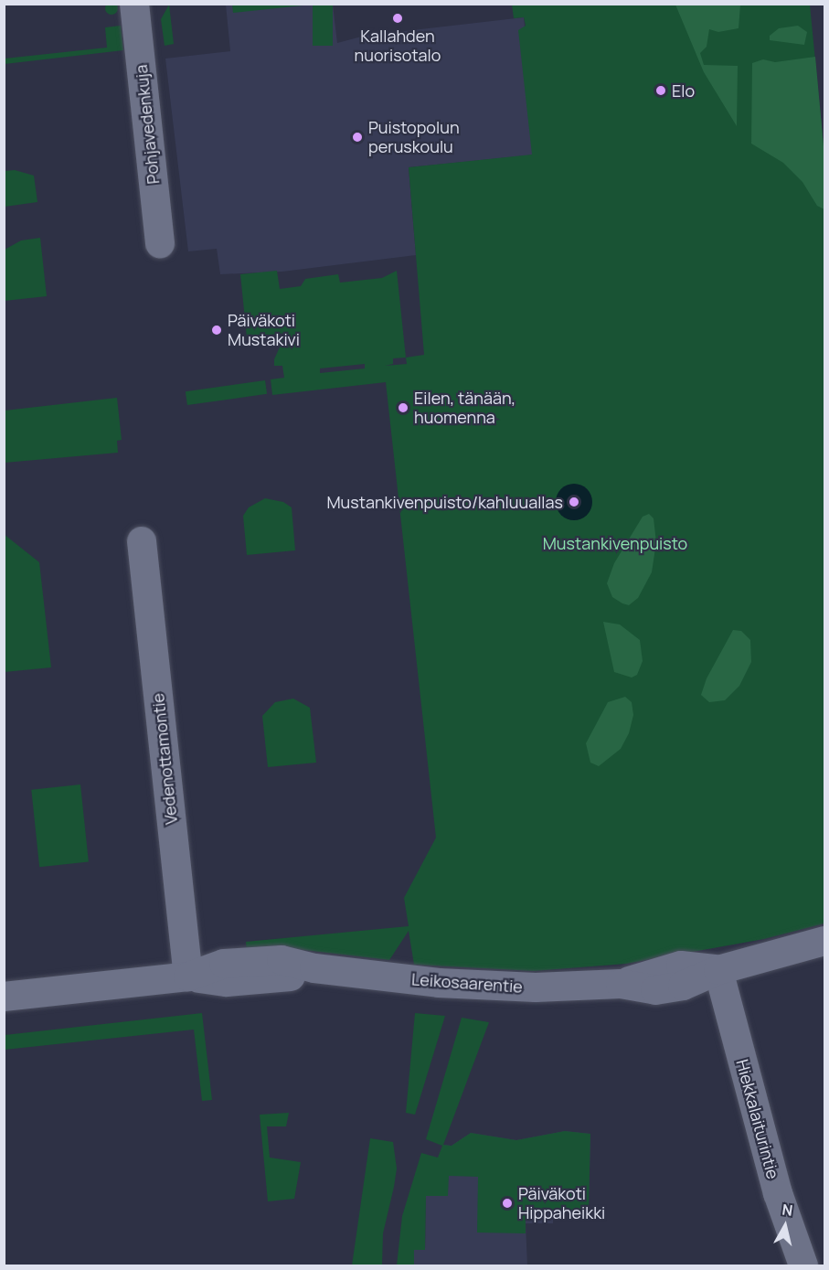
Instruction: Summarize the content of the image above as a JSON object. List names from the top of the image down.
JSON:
{
  "streets": {
    "street": [
      "Pohjavedenkuja",
      "Vedenottamontie",
      "Leikosaarentie",
      "Hiekkalaiturintie"
    ]
  },
  "crossings": [
    ["Vedenottamontie", "Leikosaarentie"],
    ["Leikosaarentie", "Hiekkalaiturintie"]
  ],
  "parks": ["Mustankivenpuisto"],
  "places": [
    "Kallahden nuorisotalo",
    "Elo",
    "Puistopolun peruskoulu",
    "Päiväkoti Mustakivi",
    "Eilen, tänään, huomenna",
    "Mustankivenpuisto/kahluuallas",
    "Päiväkoti Hippaheikki"
  ],
  "north": "top"
}
